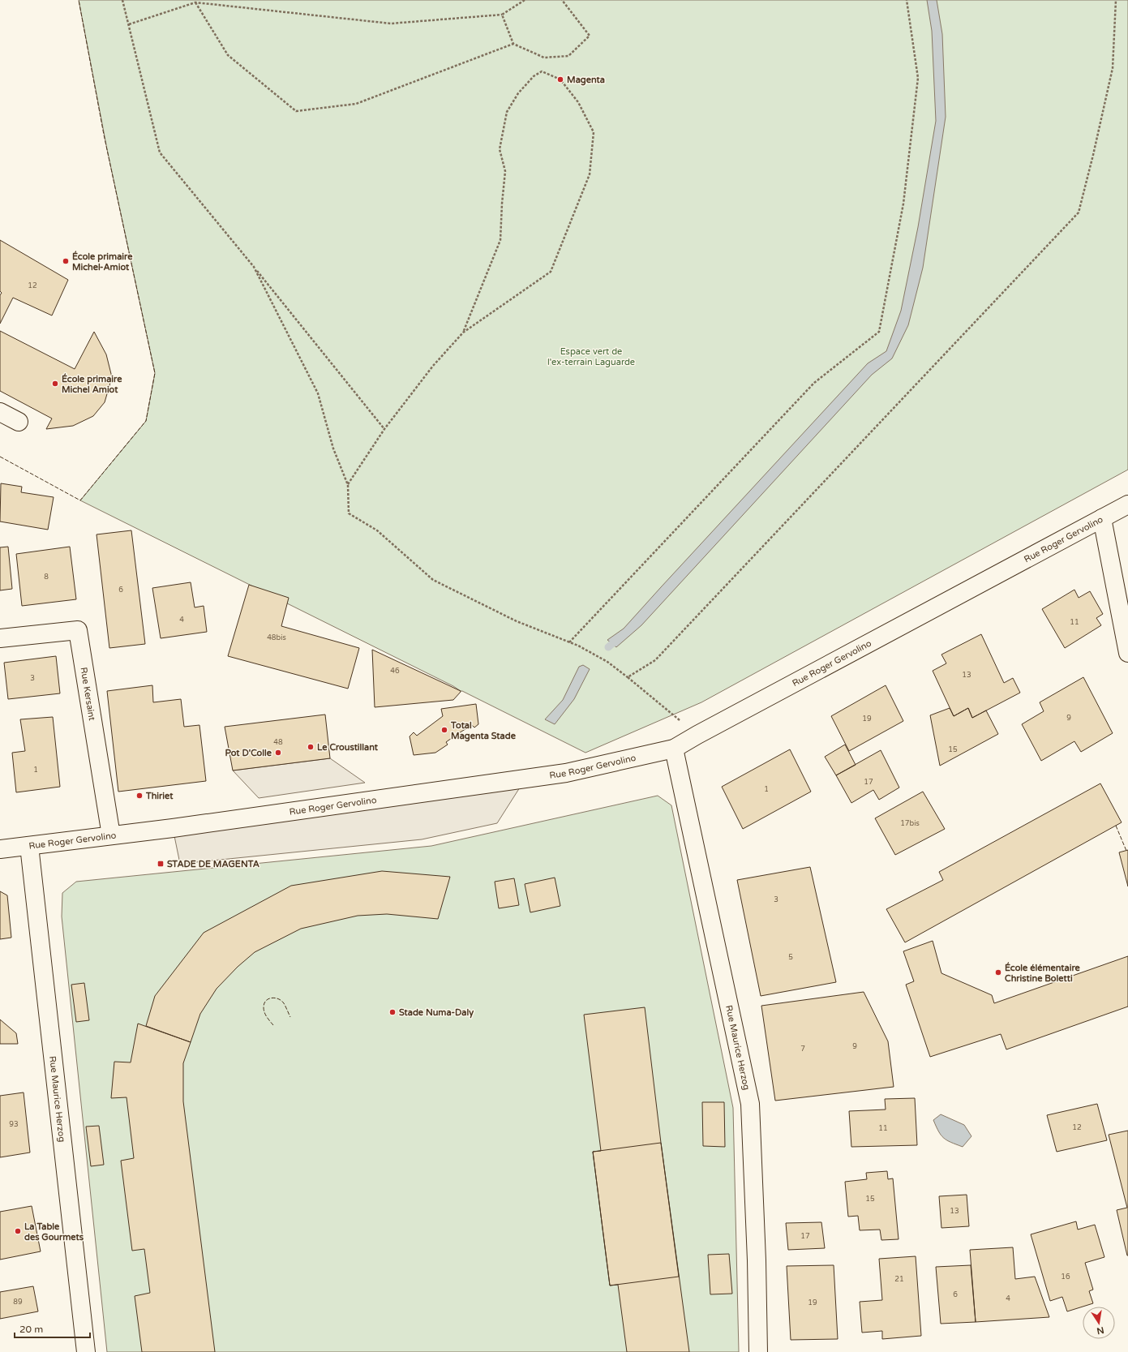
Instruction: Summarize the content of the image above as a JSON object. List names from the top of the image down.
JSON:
{
  "streets": {
    "main road": ["Rue Roger Gervolino", "Rue Kersaint", "Rue Maurice Herzog"]
  },
  "crossings": [
    ["Rue Roger Gervolino", "Rue Kersaint"],
    ["Rue Roger Gervolino", "Rue Maurice Herzog"]
  ],
  "parks": ["Espace vert de l'ex-terrain Laguarde"],
  "places": {
    "other": [
      "Magenta",
      "École primaire Michel-Amiot",
      "École primaire Michel Amiot",
      "Total Magenta Stade",
      "Le Croustillant",
      "Pot D'Colle",
      "Thiriet",
      "École élémentaire Christine Boletti",
      "Stade Numa-Daly",
      "La Table des Gourmets"
    ],
    "transit": ["STADE DE MAGENTA"]
  },
  "house_numbers": [
    "12",
    "8",
    "6",
    "4",
    "11",
    "48bis",
    "46",
    "13",
    "3",
    "9",
    "19",
    "48",
    "15",
    "1",
    "17",
    "1",
    "17bis",
    "3",
    "5",
    "9",
    "7",
    "93",
    "12",
    "11",
    "15",
    "13",
    "17",
    "16",
    "21",
    "6",
    "4",
    "89",
    "19"
  ],
  "scale_bar": "20 m",
  "north": "bottom"
}
